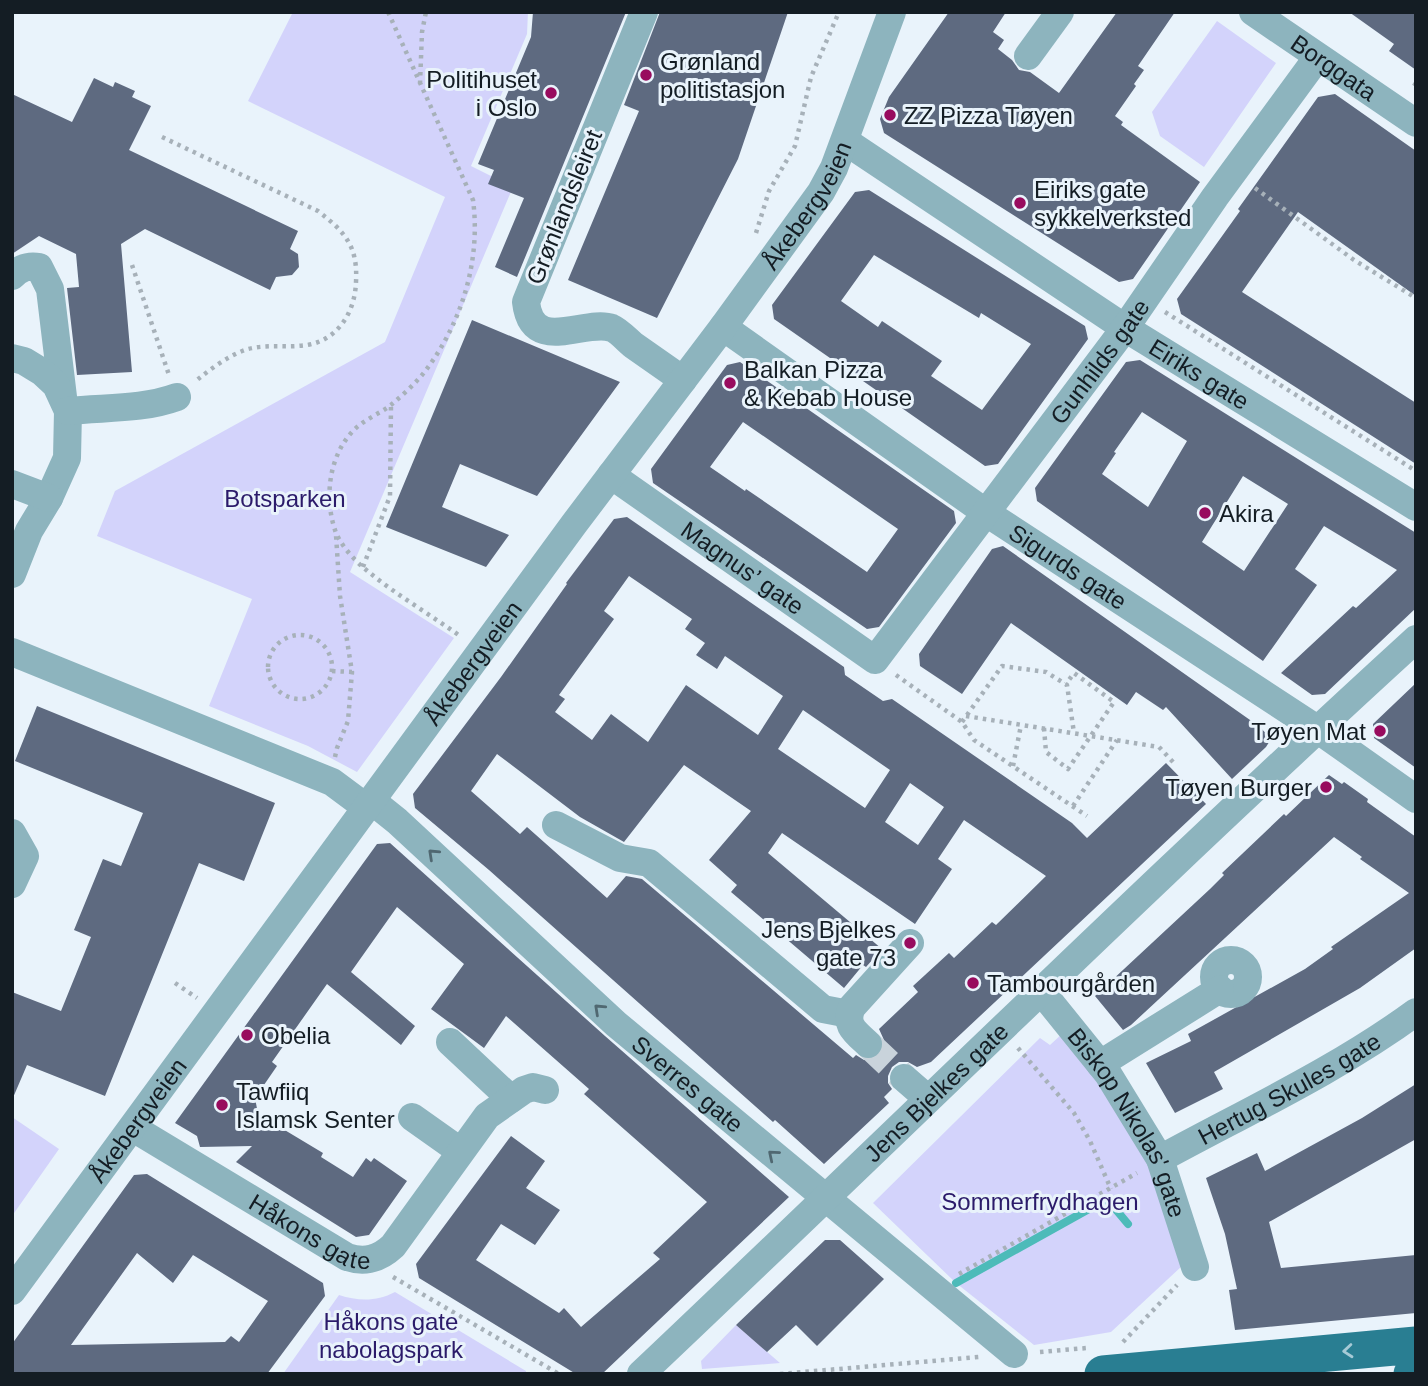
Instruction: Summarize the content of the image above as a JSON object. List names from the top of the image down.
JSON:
{
  "streets": {
    "street": [
      "Borggata",
      "Åkebergveien",
      "Grønlandsleiret",
      "Gunhilds gate",
      "Eiriks gate",
      "Sigurds gate",
      "Magnus’ gate",
      "Sverres gate",
      "Hertug Skules gate",
      "Jens Bjelkes gate",
      "Biskop Nikolas' gate",
      "Håkons gate"
    ]
  },
  "crossings": [
    ["Borggata", "Gunhilds gate"],
    ["Åkebergveien", "Grønlandsleiret"],
    ["Åkebergveien", "Eiriks gate"],
    ["Åkebergveien", "Sigurds gate"],
    ["Åkebergveien", "Magnus’ gate"],
    ["Åkebergveien", "Sverres gate"],
    ["Åkebergveien", "Håkons gate"],
    ["Gunhilds gate", "Eiriks gate"],
    ["Gunhilds gate", "Sigurds gate"],
    ["Gunhilds gate", "Magnus’ gate"],
    ["Sigurds gate", "Jens Bjelkes gate"],
    ["Sverres gate", "Jens Bjelkes gate"],
    ["Hertug Skules gate", "Biskop Nikolas' gate"],
    ["Jens Bjelkes gate", "Biskop Nikolas' gate"]
  ],
  "parks": ["Botsparken", "Sommerfrydhagen", "Håkons gate nabolagspark"],
  "places": [
    "Grønland politistasjon",
    "Politihuset i Oslo",
    "ZZ Pizza Tøyen",
    "Eiriks gate sykkelverksted",
    "Balkan Pizza & Kebab House",
    "Akira",
    "Tøyen Mat",
    "Tøyen Burger",
    "Jens Bjelkes gate 73",
    "Tambourgården",
    "Obelia",
    "Tawfiiq Islamsk Senter"
  ]
}
